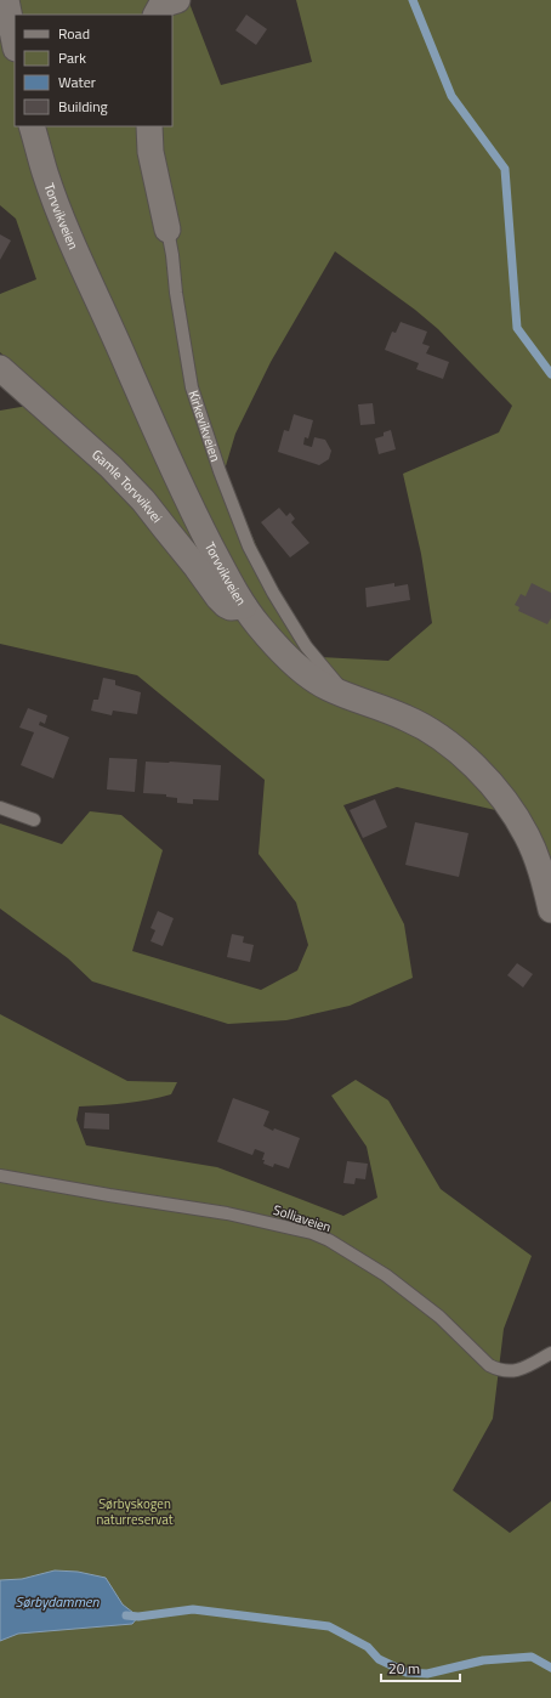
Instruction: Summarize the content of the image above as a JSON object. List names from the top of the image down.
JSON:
{
  "streets": {
    "street": ["Torvvikveien", "Kirkevikveien", "Gamle Torvvikvei"],
    "lane": ["Solliaveien"]
  },
  "crossings": [
    ["Torvvikveien", "Kirkevikveien"],
    ["Torvvikveien", "Gamle Torvvikvei"]
  ],
  "water": ["Sørbydammen"],
  "parks": ["Sørbyskogen naturreservat"],
  "legend": [
    "Road",
    "Park",
    "Water",
    "Building"
  ],
  "scale_bar": "20 m"
}
